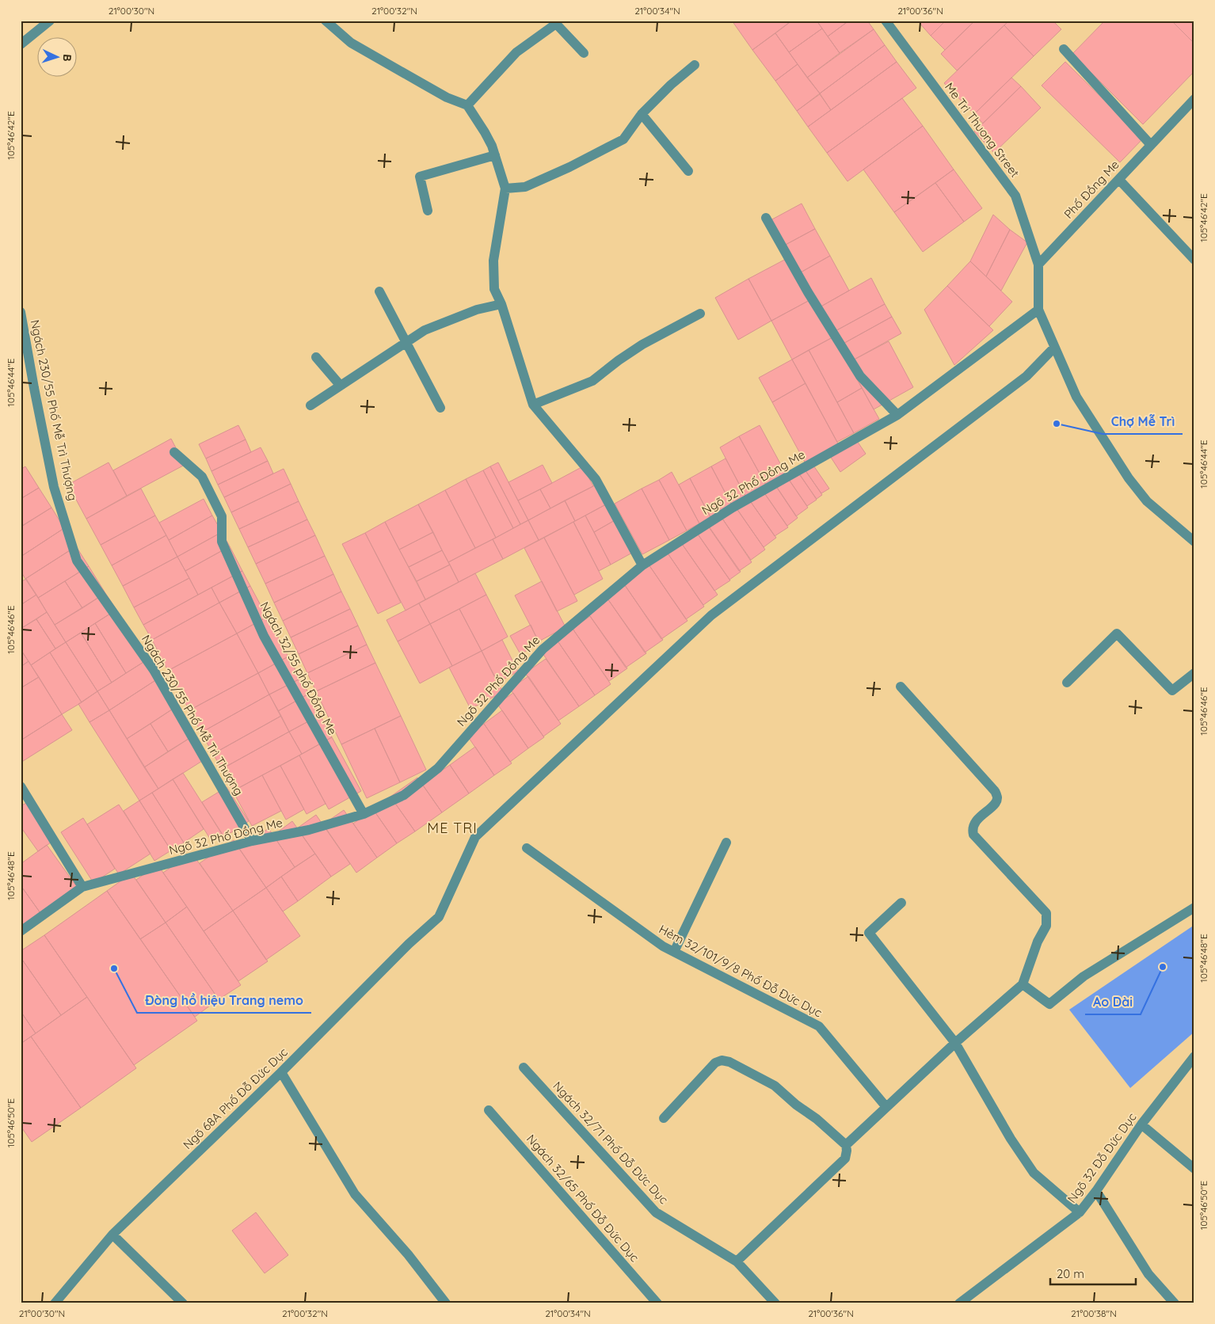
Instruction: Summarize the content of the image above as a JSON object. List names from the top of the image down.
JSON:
{
  "streets": {
    "street": [
      "Me Tri Thuong Street",
      "Phố Đồng Me",
      "Ngách 230/55 Phố Mễ Trì Thượng",
      "Ngõ 32 Phố Đồng Me",
      "Ngách 32/55 phố Đồng Me",
      "Hẻm 32/101/9/8 Phố Đỗ Đức Dục",
      "Ngõ 68A Phố Đỗ Đức Dục",
      "Ngách 32/71 Phố Đỗ Đức Dục",
      "Ngõ 32 Đỗ Đức Dục",
      "Ngách 32/65 Phố Đỗ Đức Dục"
    ]
  },
  "crossings": [
    ["Me Tri Thuong Street", "Phố Đồng Me"],
    ["Ngách 230/55 Phố Mễ Trì Thượng", "Ngõ 32 Phố Đồng Me"],
    ["Ngõ 32 Phố Đồng Me", "Ngách 32/55 phố Đồng Me"]
  ],
  "districts": ["ME TRI"],
  "places": ["Chợ Mễ Trì", "Ao Dài", "Đòng hồ hiệu Trang nemo"],
  "scale_bar": "20 m",
  "north": "right",
  "coordinates": [
    "21°00'30\"N",
    "21°00'32\"N",
    "21°00'34\"N",
    "21°00'36\"N",
    "105°46'42\"E",
    "105°46'44\"E",
    "105°46'46\"E",
    "105°46'48\"E",
    "105°46'50\"E",
    "21°00'38\"N"
  ]
}
